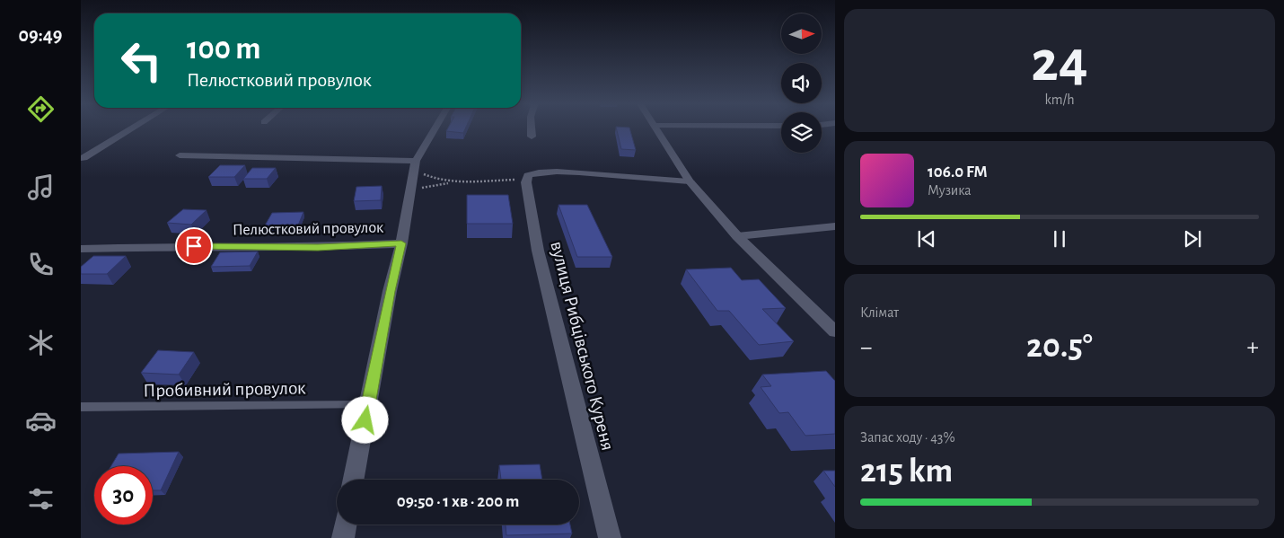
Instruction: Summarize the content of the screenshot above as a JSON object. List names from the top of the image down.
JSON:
{
  "streets": {
    "street": ["Пелюстковий провулок", "вулиця Рибцівського Куреня"],
    "lane": ["Пробивний провулок"]
  },
  "north": "right",
  "page": {
    "tabs": "09:49",
    "tile": [
      ["24", "km/h"],
      "Клімат",
      ["Запас ходу · 43%", "215 km"]
    ],
    "turn": ["100 m", "Пелюстковий провулок"],
    "song": ["106.0 FM", "Музика"],
    "heat": ["−", "20.5°", "+"],
    "limit": "30",
    "trip": "09:50 · 1 хв · 200 m"
  }
}
